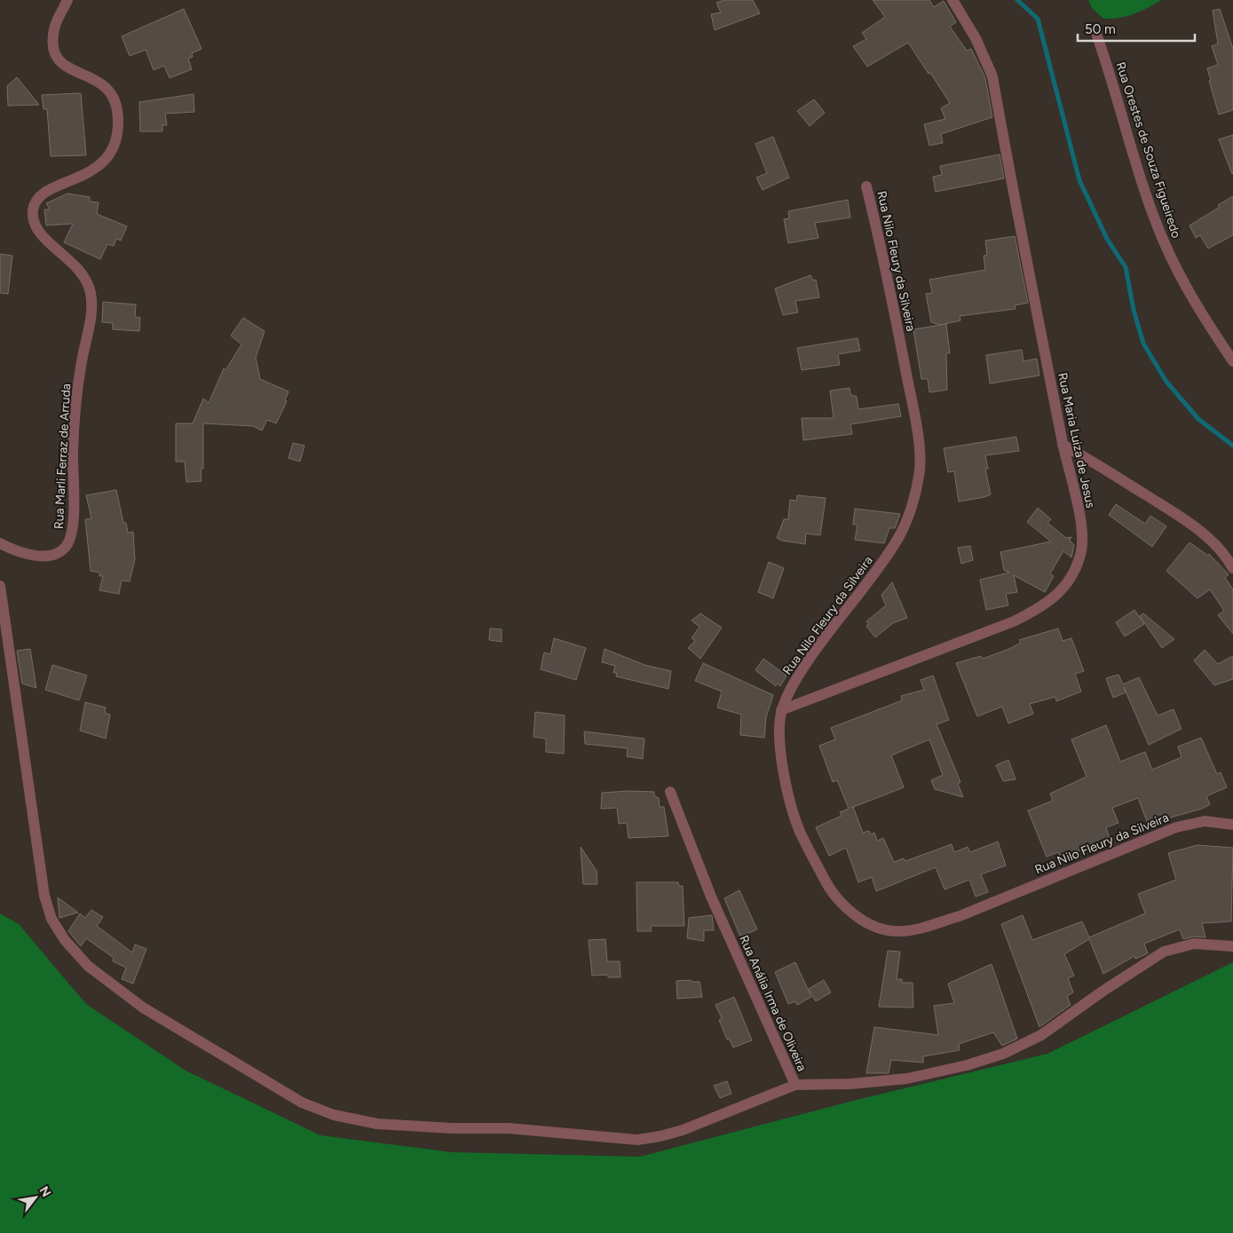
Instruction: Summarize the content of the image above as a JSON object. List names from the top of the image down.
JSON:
{
  "streets": {
    "street": [
      "Rua Orestes de Souza Figueiredo",
      "Rua Nilo Fleury da Silveira",
      "Rua Maria Luiza de Jesus",
      "Rua Marli Ferraz de Arruda",
      "Rua Anália Irma de Oliveira"
    ]
  },
  "crossings": [
    ["Rua Nilo Fleury da Silveira", "Rua Maria Luiza de Jesus"]
  ],
  "scale_bar": "50 m",
  "north": "top right"
}
